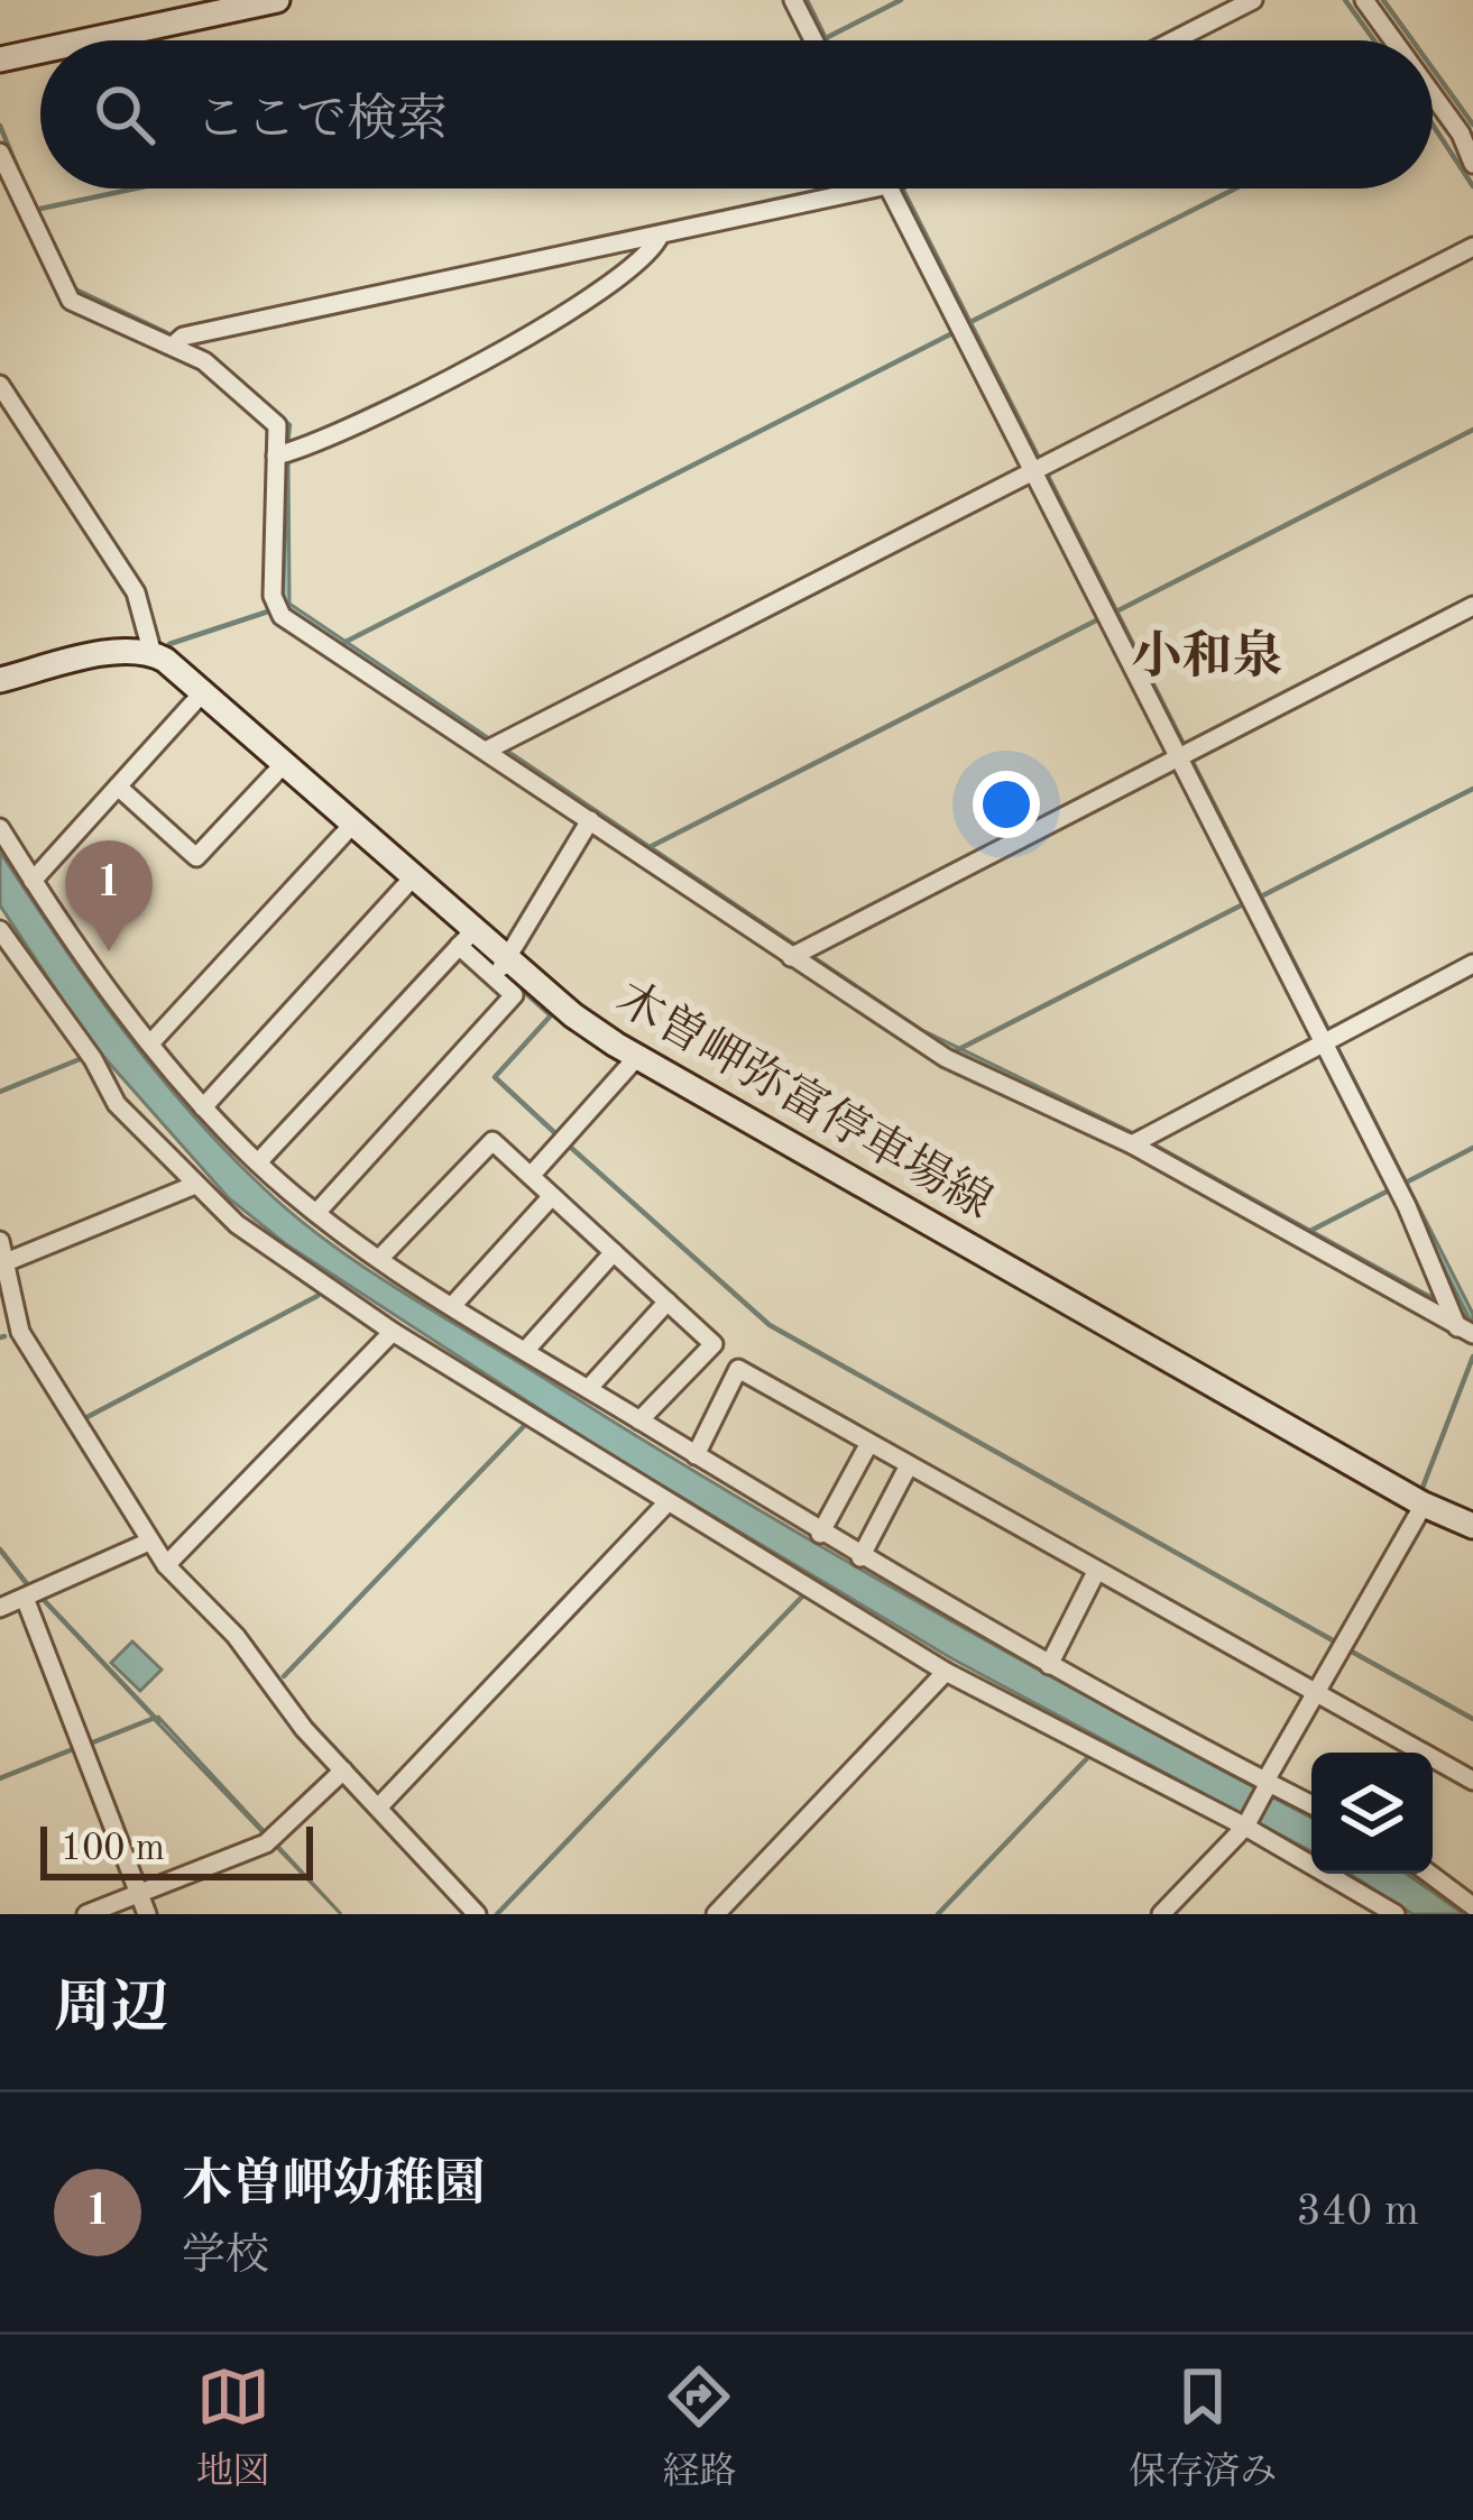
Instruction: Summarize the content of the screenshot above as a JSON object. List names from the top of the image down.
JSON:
{
  "streets": {
    "main road": ["木曽岬弥富停車場線"]
  },
  "districts": ["小和泉"],
  "scale_bar": "100 m",
  "page": {
    "search": "ここで検索",
    "pins": "1",
    "scale": "100 m",
    "heading": "周辺",
    "list": [
      {
        "mark": "1",
        "name": "木曽岬幼稚園",
        "note": "学校",
        "value": "340 m"
      }
    ],
    "nav": ["地図", "経路", "保存済み"]
  }
}
